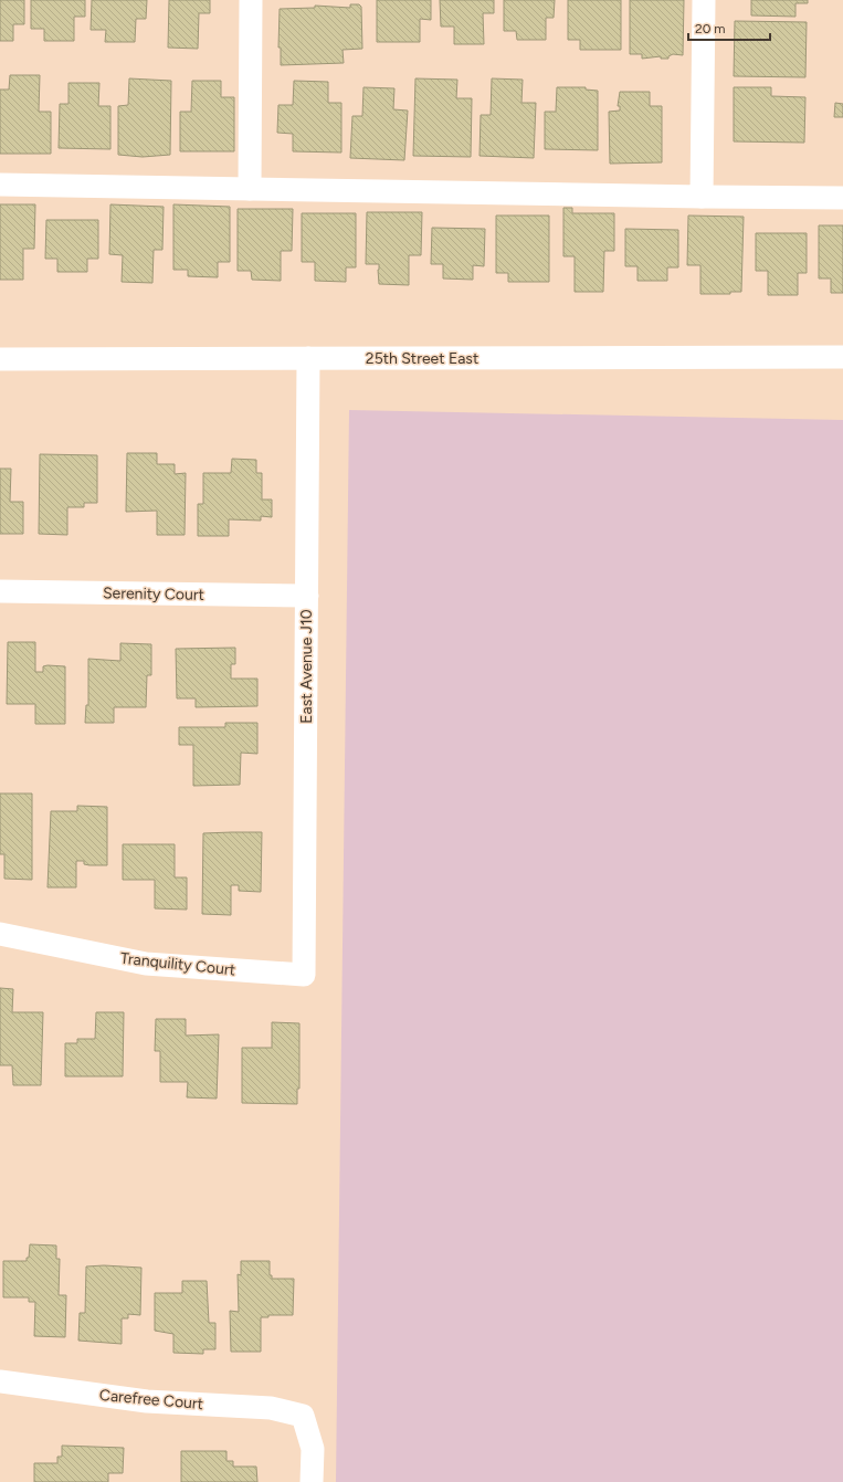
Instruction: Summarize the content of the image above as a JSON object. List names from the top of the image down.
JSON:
{
  "streets": {
    "street": [
      "25th Street East",
      "Serenity Court",
      "East Avenue J10",
      "Tranquility Court",
      "Carefree Court"
    ]
  },
  "crossings": [
    ["25th Street East", "East Avenue J10"],
    ["Serenity Court", "East Avenue J10"],
    ["East Avenue J10", "Tranquility Court"]
  ],
  "scale_bar": "20 m"
}
